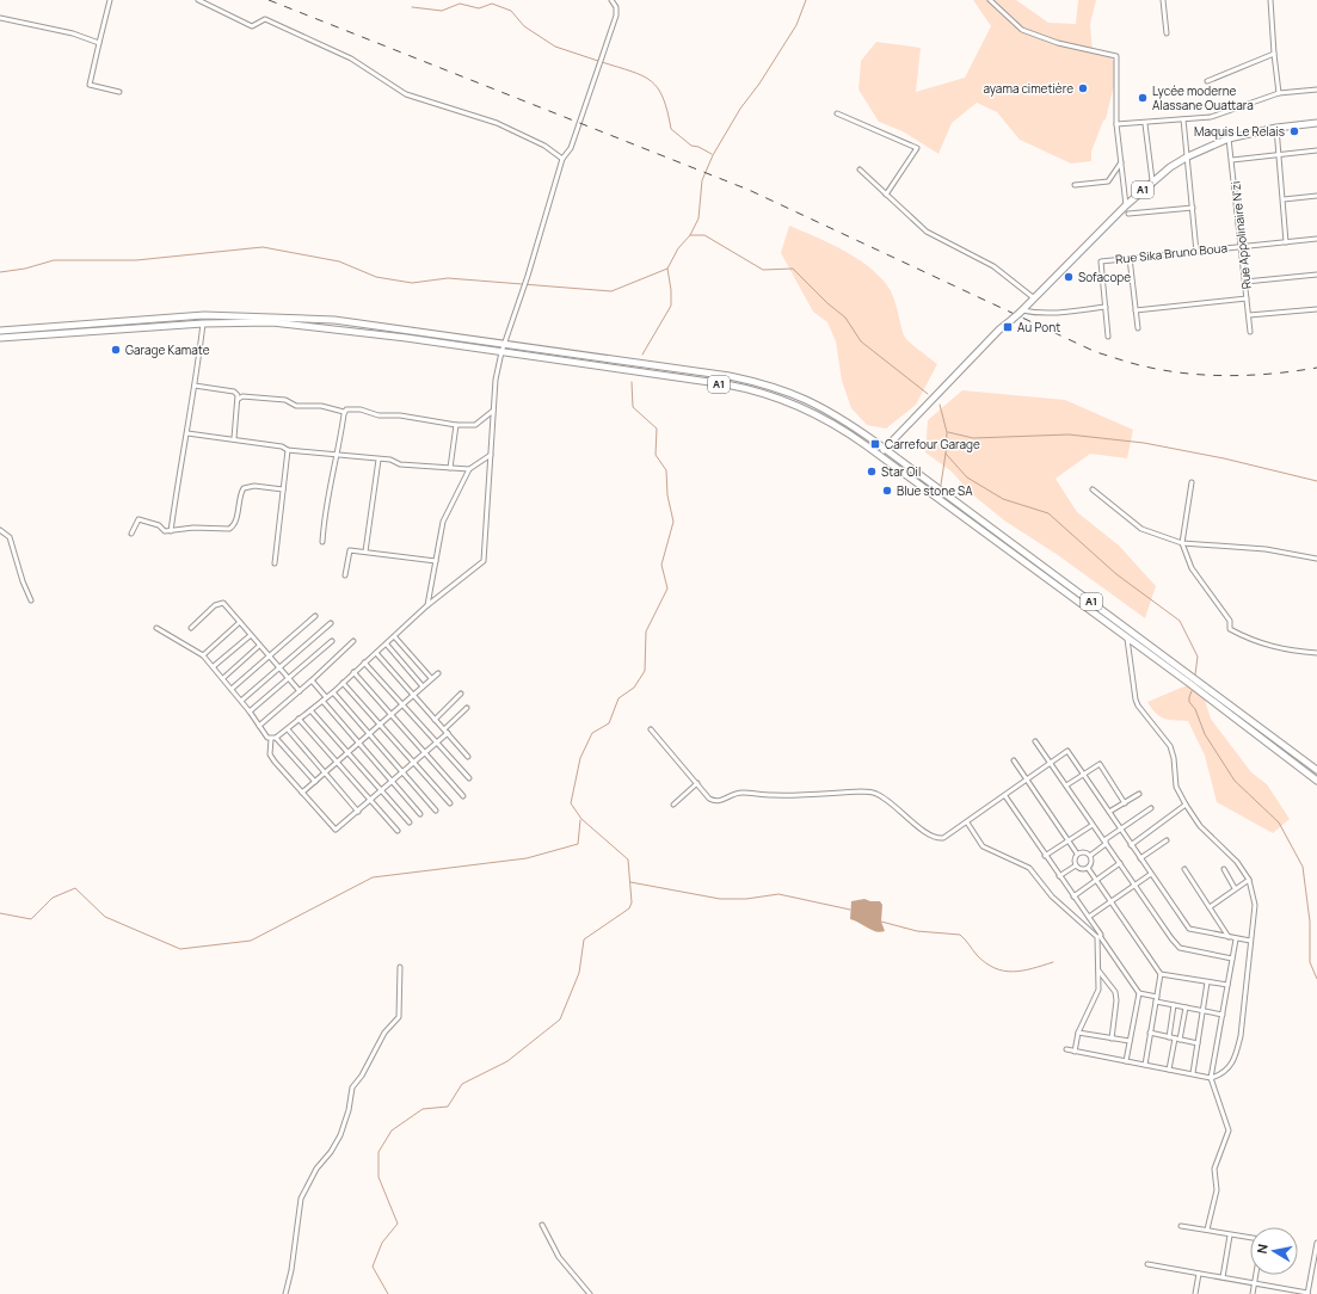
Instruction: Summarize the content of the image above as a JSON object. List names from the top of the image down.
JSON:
{
  "streets": {
    "main road": ["A1"],
    "street": ["Rue Appolinaire N'zi", "Rue Sika Bruno Boua"]
  },
  "crossings": [
    ["A1", "Rue Appolinaire N'zi"],
    ["Rue Appolinaire N'zi", "Rue Sika Bruno Boua"]
  ],
  "places": {
    "other": [
      "ayama cimetière",
      "Lycée moderne Alassane Ouattara",
      "Maquis Le Relais",
      "Sofacope",
      "Garage Kamate",
      "Star Oil",
      "Blue stone SA"
    ],
    "transit": ["Au Pont", "Carrefour Garage"]
  },
  "north": "left"
}
